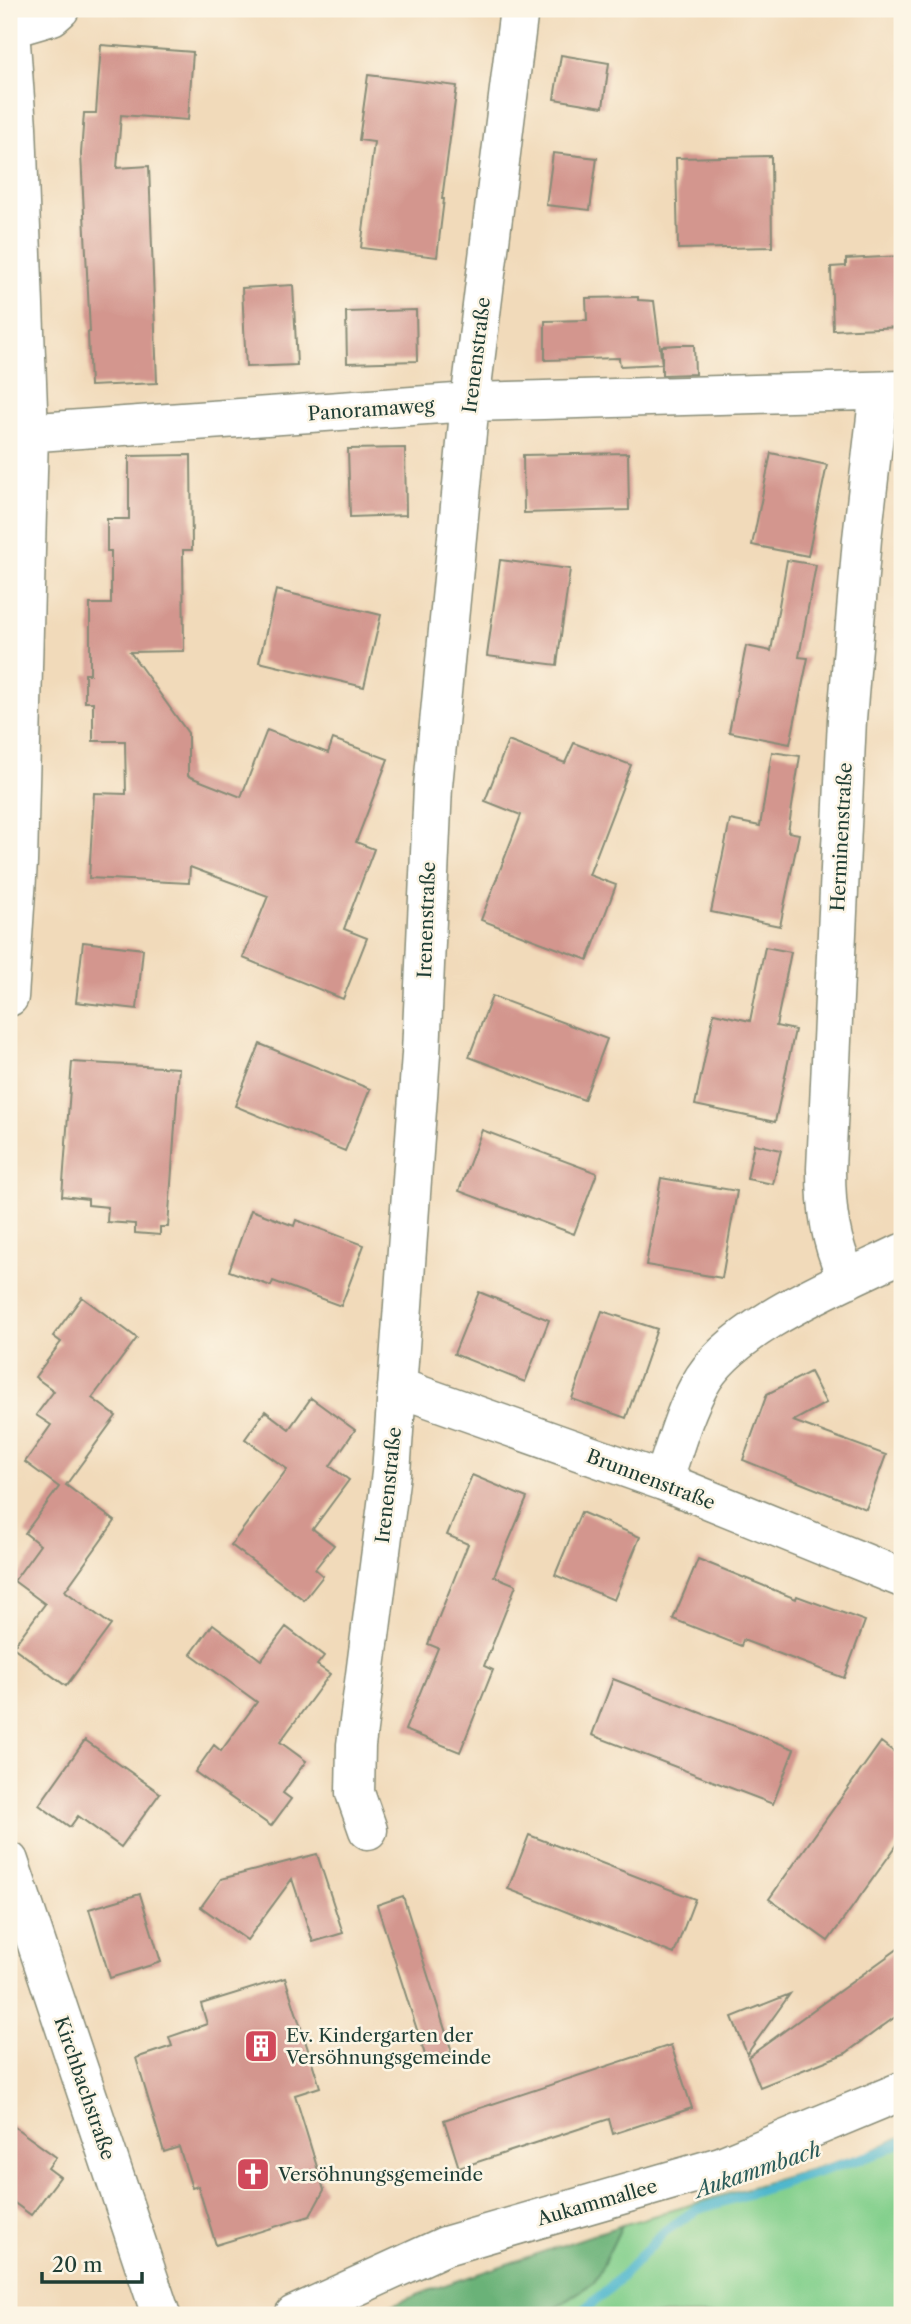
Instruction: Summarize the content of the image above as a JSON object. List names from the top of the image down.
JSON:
{
  "streets": {
    "street": [
      "Irenenstraße",
      "Panoramaweg",
      "Herminenstraße",
      "Brunnenstraße",
      "Kirchbachstraße",
      "Aukammallee"
    ]
  },
  "crossings": [
    ["Irenenstraße", "Panoramaweg"],
    ["Irenenstraße", "Brunnenstraße"],
    ["Panoramaweg", "Herminenstraße"]
  ],
  "water": ["Aukammbach"],
  "places": {
    "building": ["Ev. Kindergarten der Versöhnungsgemeinde"],
    "church": ["Versöhnungsgemeinde"]
  },
  "scale_bar": "20 m"
}
